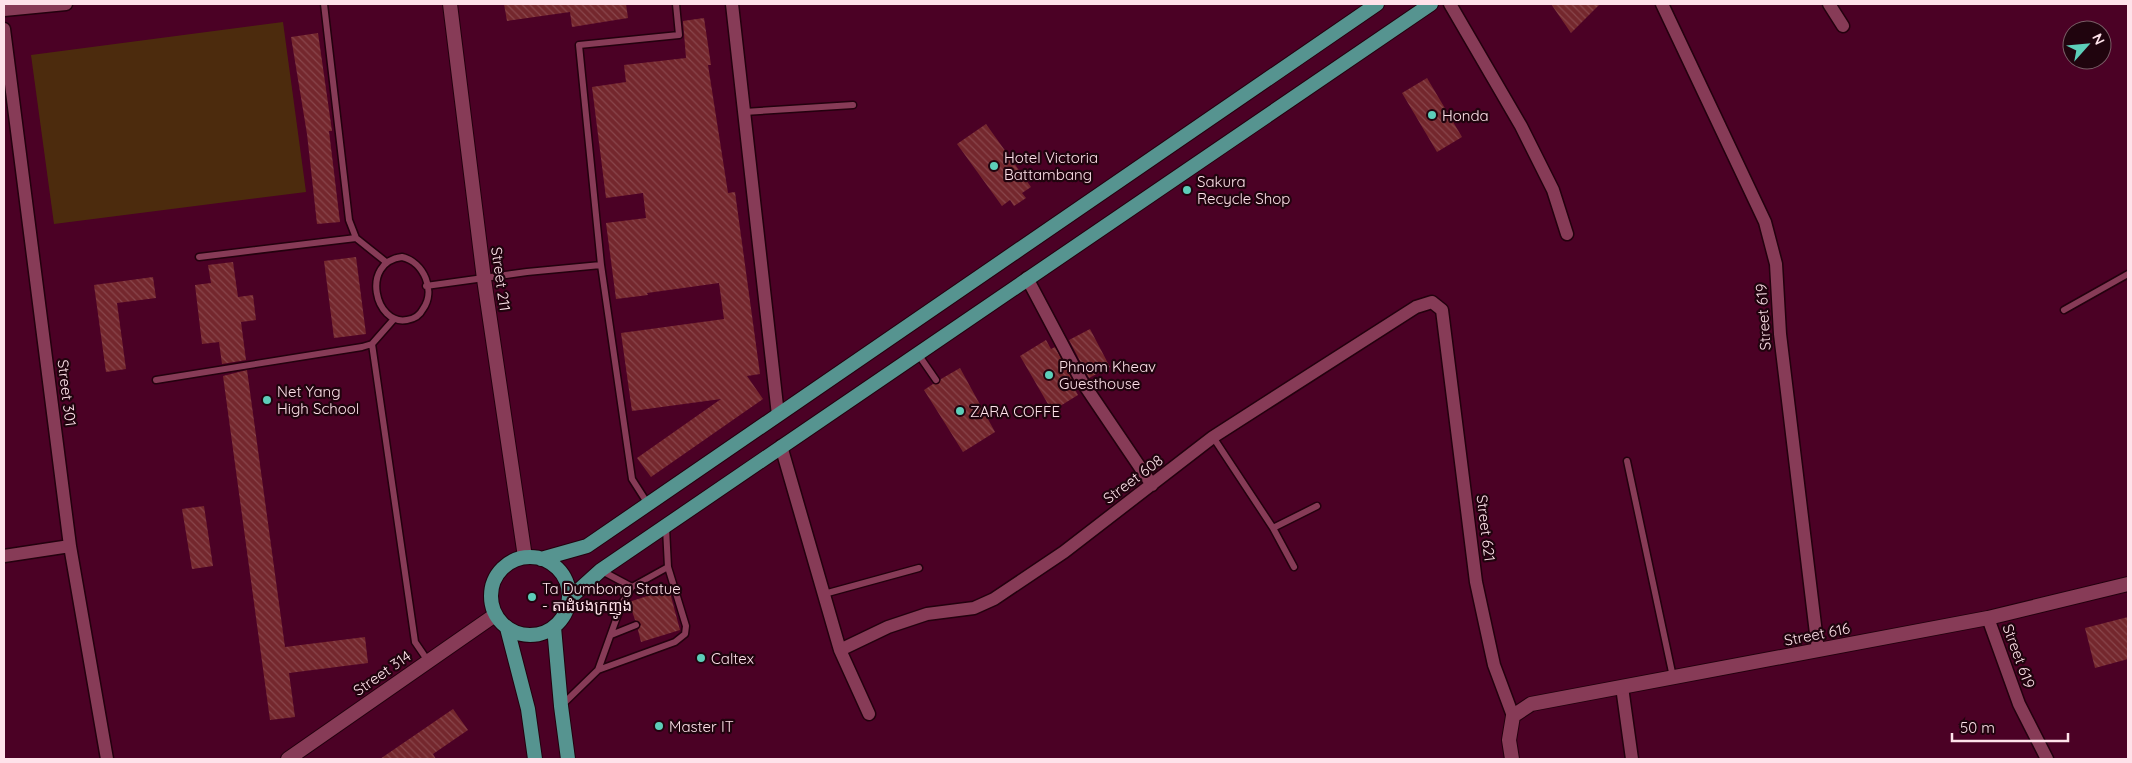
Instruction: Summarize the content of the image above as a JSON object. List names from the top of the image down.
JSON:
{
  "streets": {
    "street": [
      "Street 211",
      "Street 619",
      "Street 301",
      "Street 608",
      "Street 621",
      "Street 616",
      "Street 314"
    ]
  },
  "crossings": [
    ["Street 211", "Street 314"],
    ["Street 619", "Street 616"],
    ["Street 608", "Street 621"],
    ["Street 621", "Street 616"]
  ],
  "places": [
    "Honda",
    "Hotel Victoria Battambang",
    "Sakura Recycle Shop",
    "Phnom Kheav Guesthouse",
    "Net Yang High School",
    "ZARA COFFE",
    "Ta Dumbong Statue - តាដំបងក្រញូង",
    "Caltex",
    "Master IT"
  ],
  "scale_bar": "50 m",
  "north": "top right"
}
